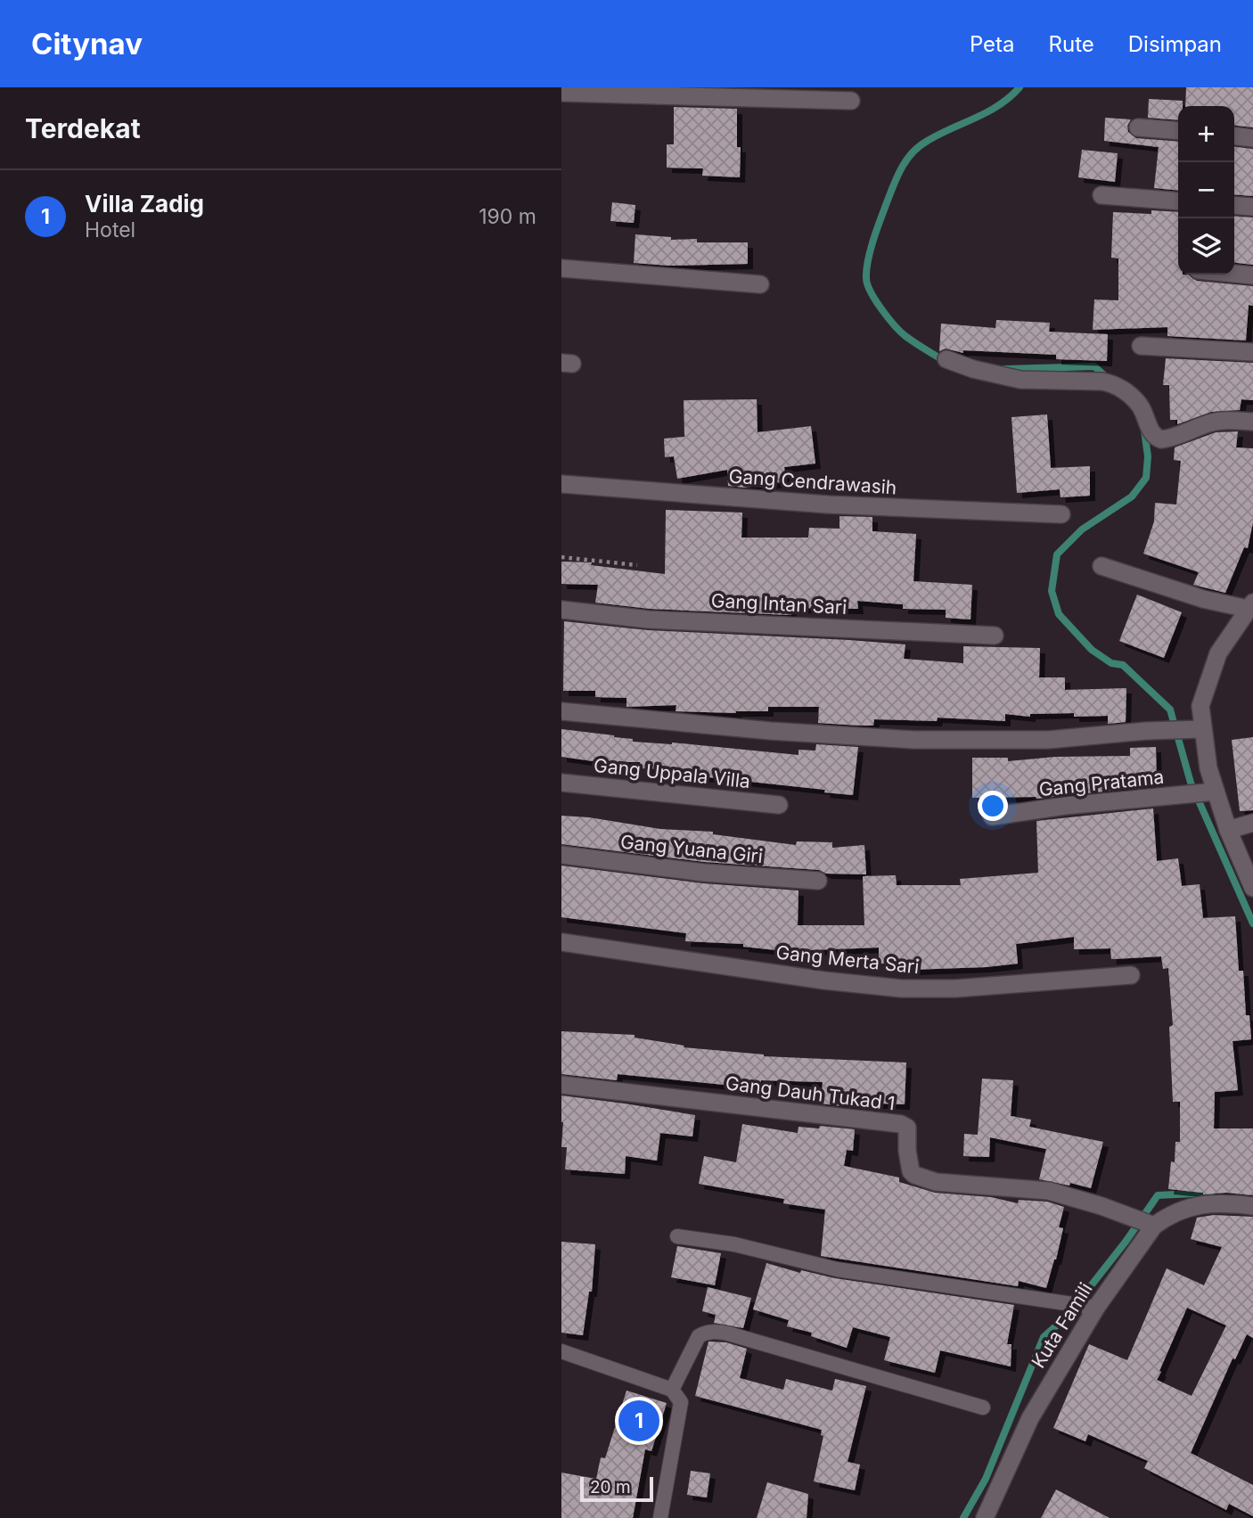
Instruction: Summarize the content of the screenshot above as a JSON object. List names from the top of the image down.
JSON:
{
  "streets": {
    "street": [
      "Gang Cendrawasih",
      "Gang Intan Sari",
      "Gang Uppala Villa",
      "Gang Pratama",
      "Gang Yuana Giri",
      "Gang Merta Sari",
      "Gang Dauh Tukad 1",
      "Kuta Famili"
    ]
  },
  "crossings": [
    ["Gang Dauh Tukad 1", "Kuta Famili"]
  ],
  "scale_bar": "20 m",
  "page": {
    "header": "Citynav",
    "nav": ["Peta", "Rute", "Disimpan"],
    "heading": "Terdekat",
    "map_buttons": ["+", "−"],
    "list": [
      {
        "mark": "1",
        "name": "Villa Zadig",
        "note": "Hotel",
        "value": "190 m"
      }
    ],
    "pins": "1",
    "scale": "20 m"
  }
}
